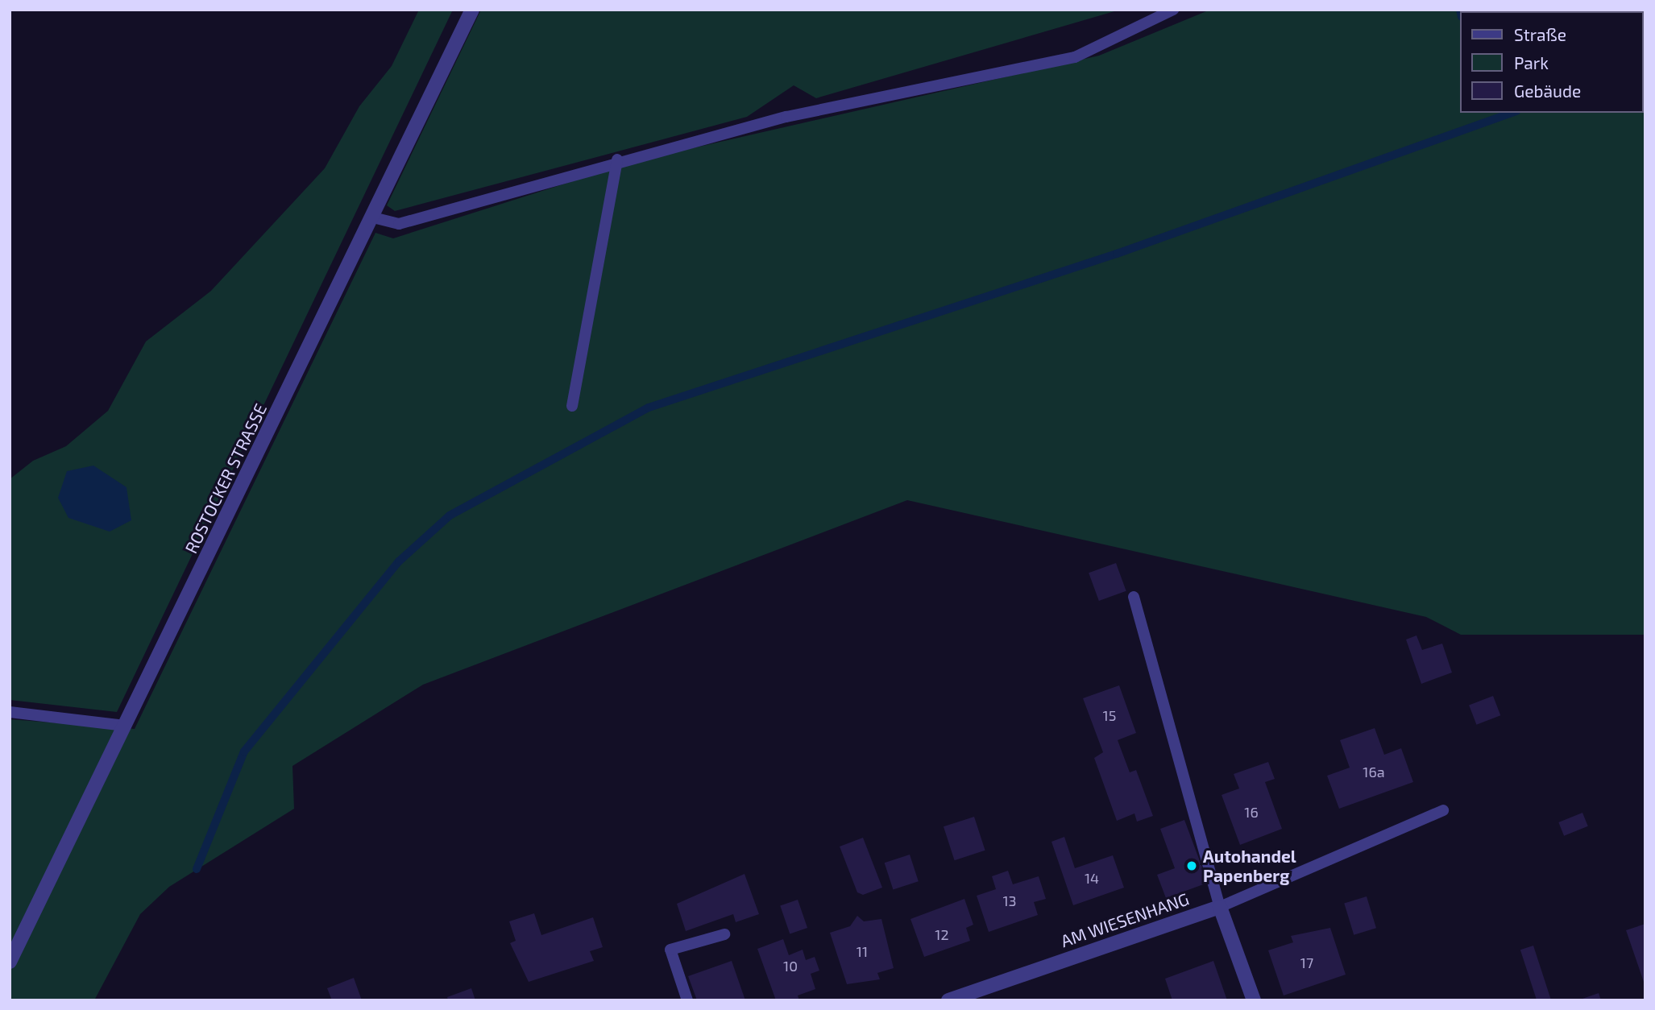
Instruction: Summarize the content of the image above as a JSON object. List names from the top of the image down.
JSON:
{
  "streets": {
    "street": ["ROSTOCKER STRASSE", "AM WIESENHANG"]
  },
  "places": ["Autohandel Papenberg"],
  "house_numbers": [
    "15",
    "16a",
    "16",
    "14",
    "13",
    "12",
    "11",
    "17",
    "10"
  ],
  "legend": ["Straße", "Park", "Gebäude"]
}
